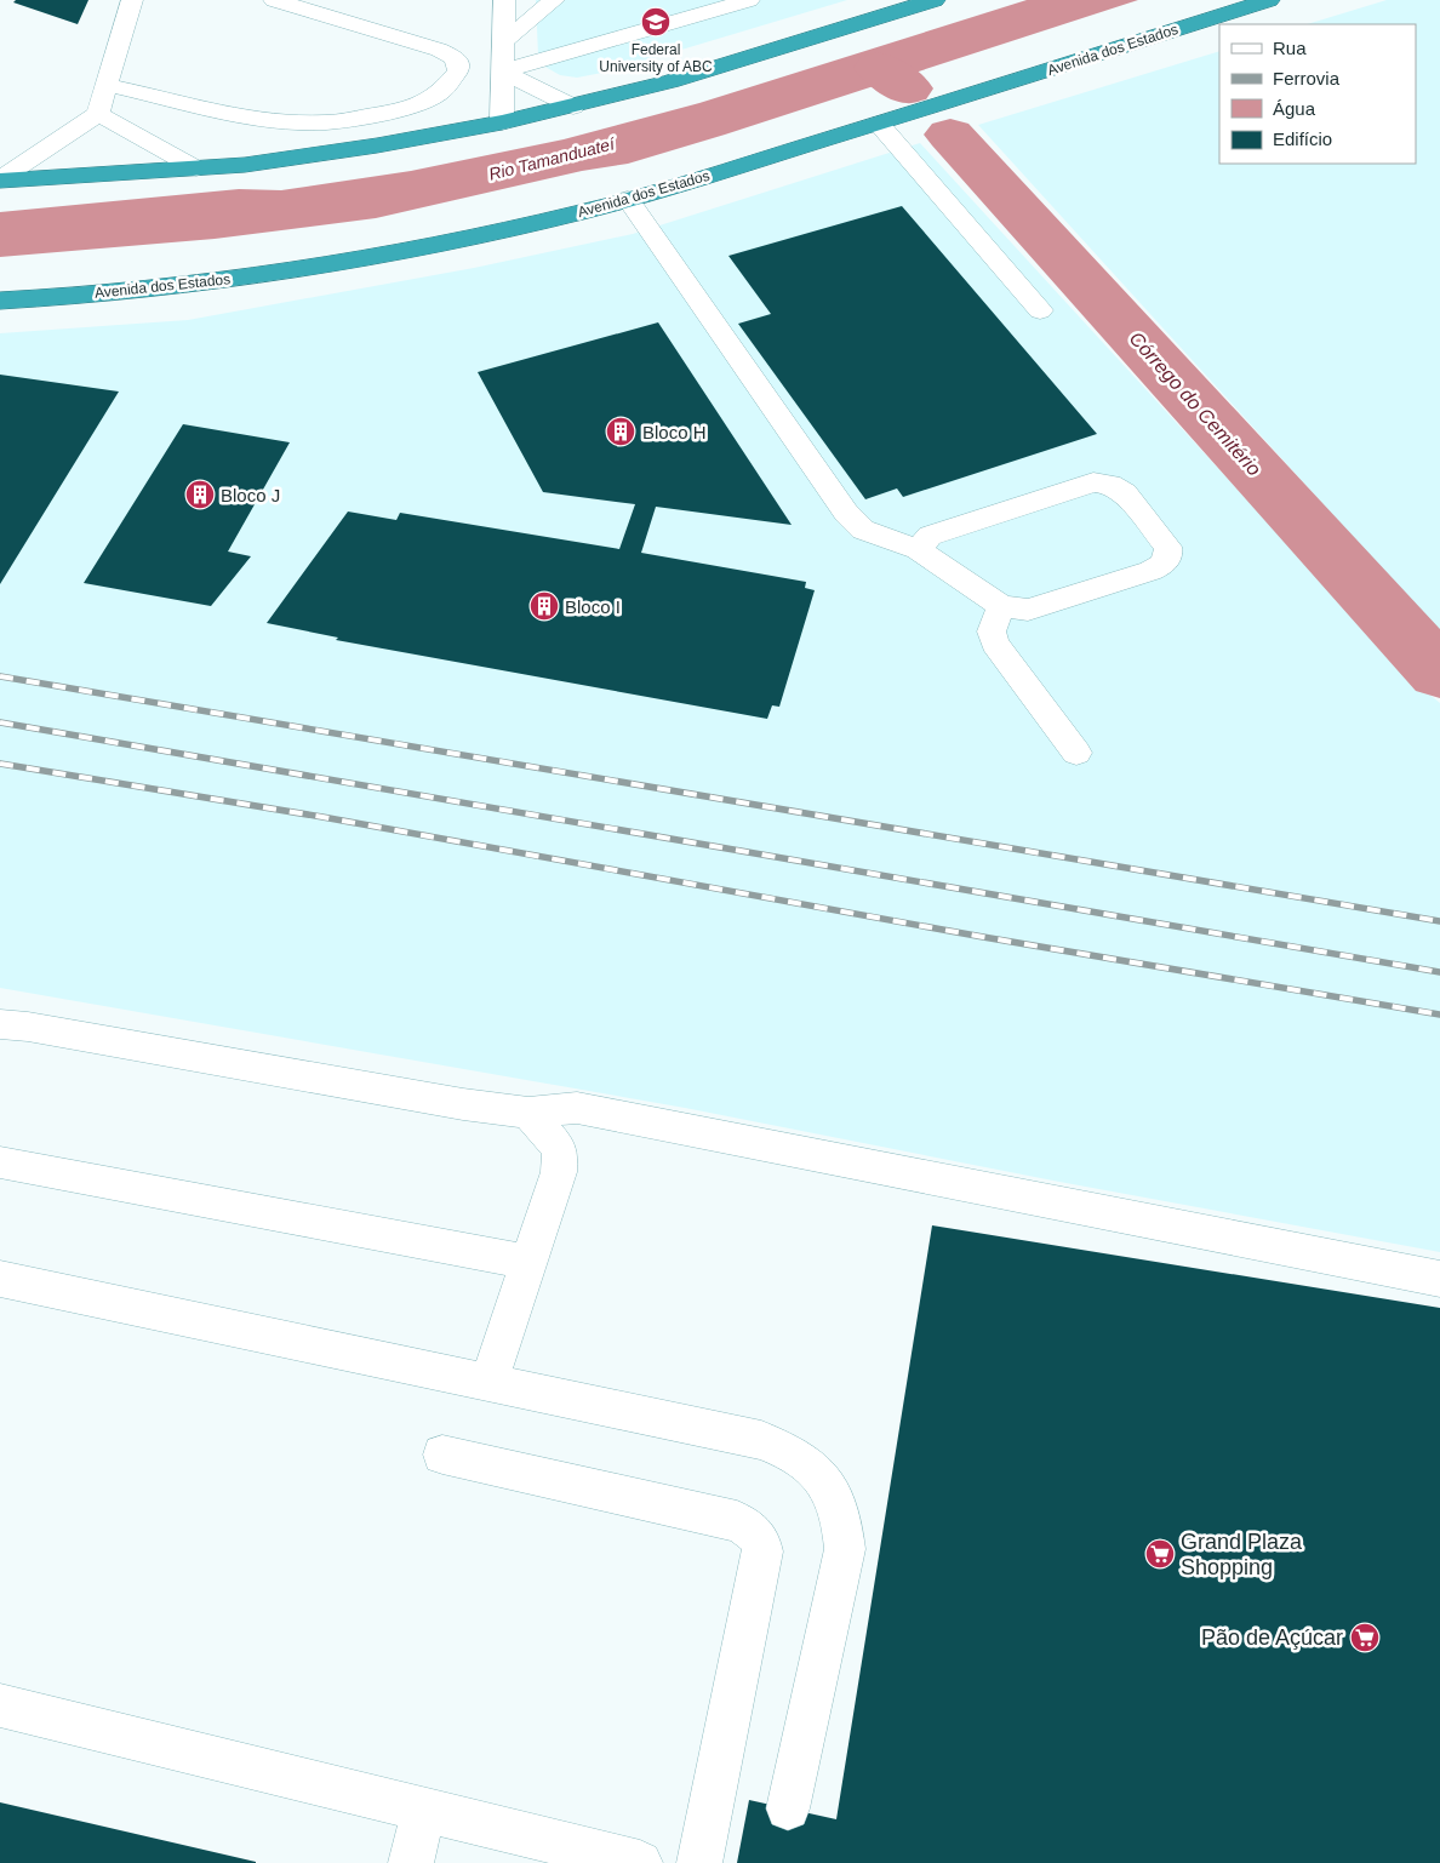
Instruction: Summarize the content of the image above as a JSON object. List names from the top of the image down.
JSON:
{
  "streets": {
    "highway": ["Avenida dos Estados"]
  },
  "water": ["Rio Tamanduateí", "Córrego do Cemitério"],
  "places": {
    "school or university": ["Federal University of ABC"],
    "building": ["Bloco H", "Bloco J", "Bloco I"],
    "supermarket": ["Grand Plaza Shopping", "Pão de Açúcar"]
  },
  "legend": [
    "Rua",
    "Ferrovia",
    "Água",
    "Edifício"
  ]
}
